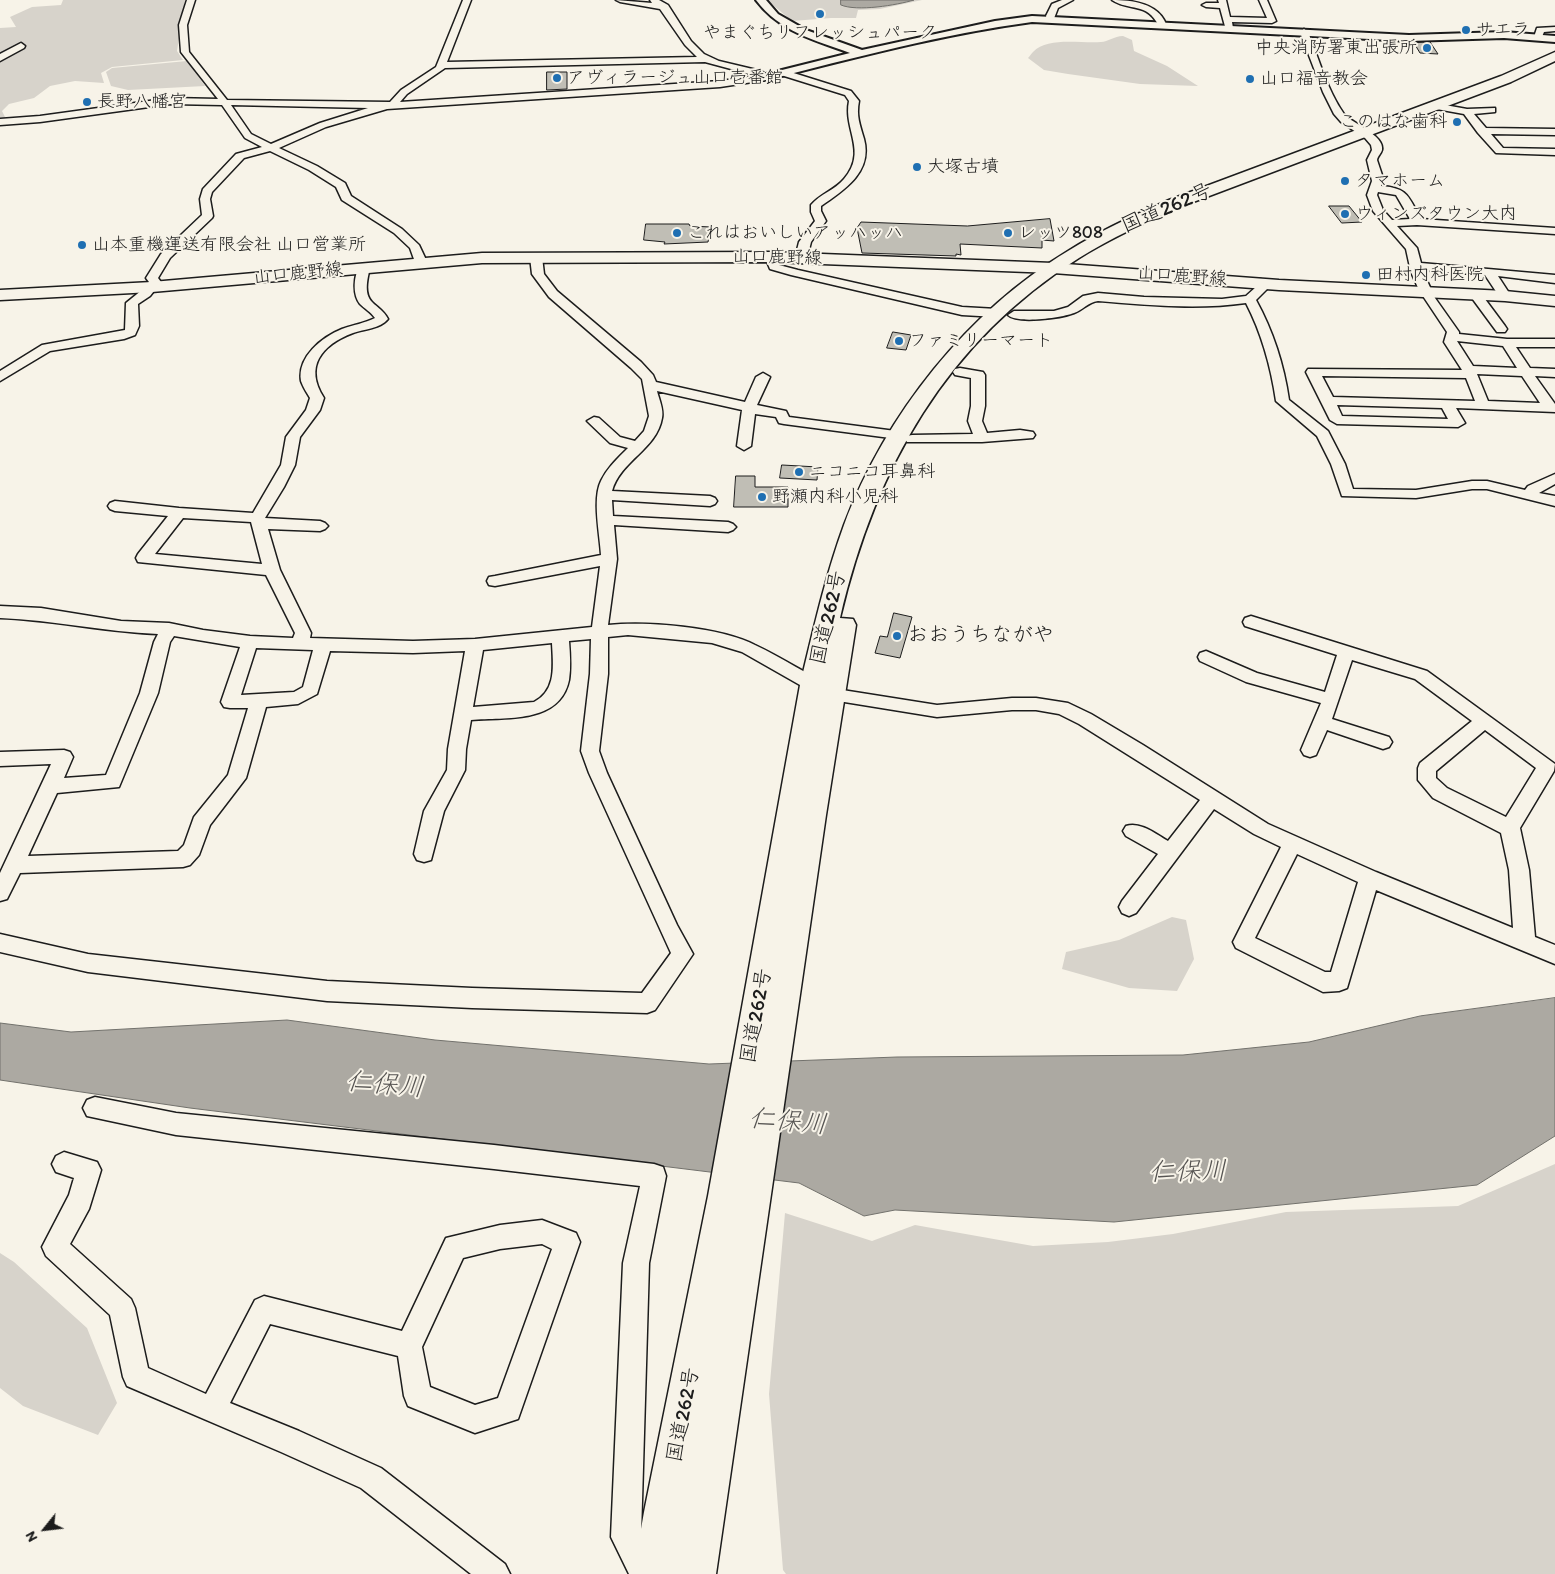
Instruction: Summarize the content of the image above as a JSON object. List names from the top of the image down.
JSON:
{
  "streets": {
    "main road": ["国道262号", "山口鹿野線"]
  },
  "crossings": [
    ["国道262号", "山口鹿野線"]
  ],
  "water": ["仁保川"],
  "places": [
    "やまぐちリフレッシュパーク",
    "サエラ",
    "中央消防署東出張所",
    "アヴィラージュ山口壱番館",
    "山口福音教会",
    "長野八幡宮",
    "このはな歯科",
    "大塚古墳",
    "タマホーム",
    "ウィンズタウン大内",
    "これはおいしいアッハッハ",
    "レッツ808",
    "山本重機運送有限会社 山口営業所",
    "田村内科医院",
    "ファミリーマート",
    "ニコニコ耳鼻科",
    "野瀬内科小児科",
    "おおうちながや"
  ],
  "north": "bottom left"
}
